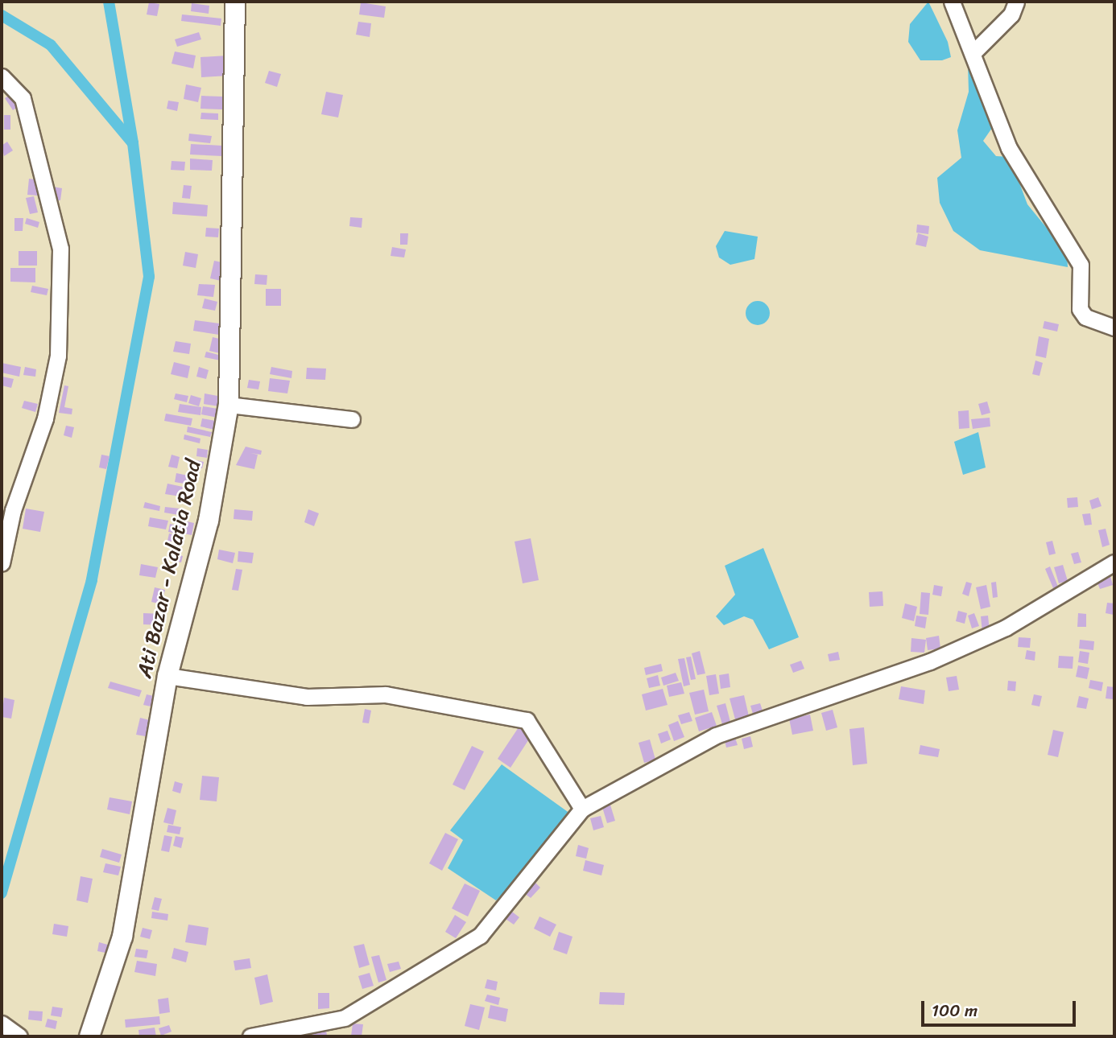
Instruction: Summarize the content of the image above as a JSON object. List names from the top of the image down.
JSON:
{
  "streets": {
    "main road": ["Ati Bazar - Kalatia Road"]
  },
  "scale_bar": "100 m"
}
